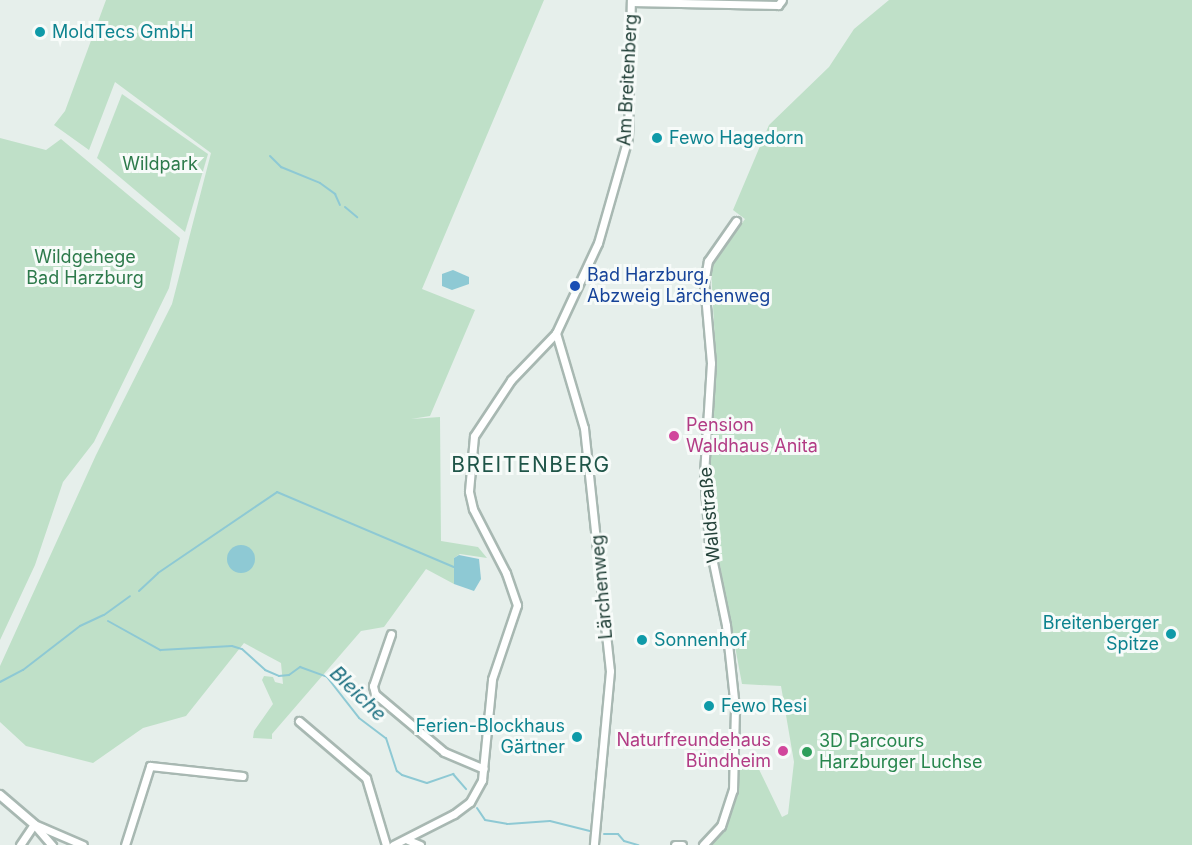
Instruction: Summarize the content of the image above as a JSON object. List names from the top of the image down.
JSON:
{
  "streets": {
    "street": ["Am Breitenberg", "Waldstraße", "Lärchenweg"]
  },
  "crossings": [
    ["Am Breitenberg", "Lärchenweg"]
  ],
  "districts": ["BREITENBERG"],
  "water": ["Bleiche"],
  "parks": ["Wildpark", "Wildgehege Bad Harzburg"],
  "places": [
    "MoldTecs GmbH",
    "Fewo Hagedorn",
    "Bad Harzburg, Abzweig Lärchenweg",
    "Pension Waldhaus Anita",
    "Breitenberger Spitze",
    "Sonnenhof",
    "Fewo Resi",
    "Ferien-Blockhaus Gärtner",
    "Naturfreundehaus Bündheim",
    "3D Parcours Harzburger Luchse"
  ]
}
